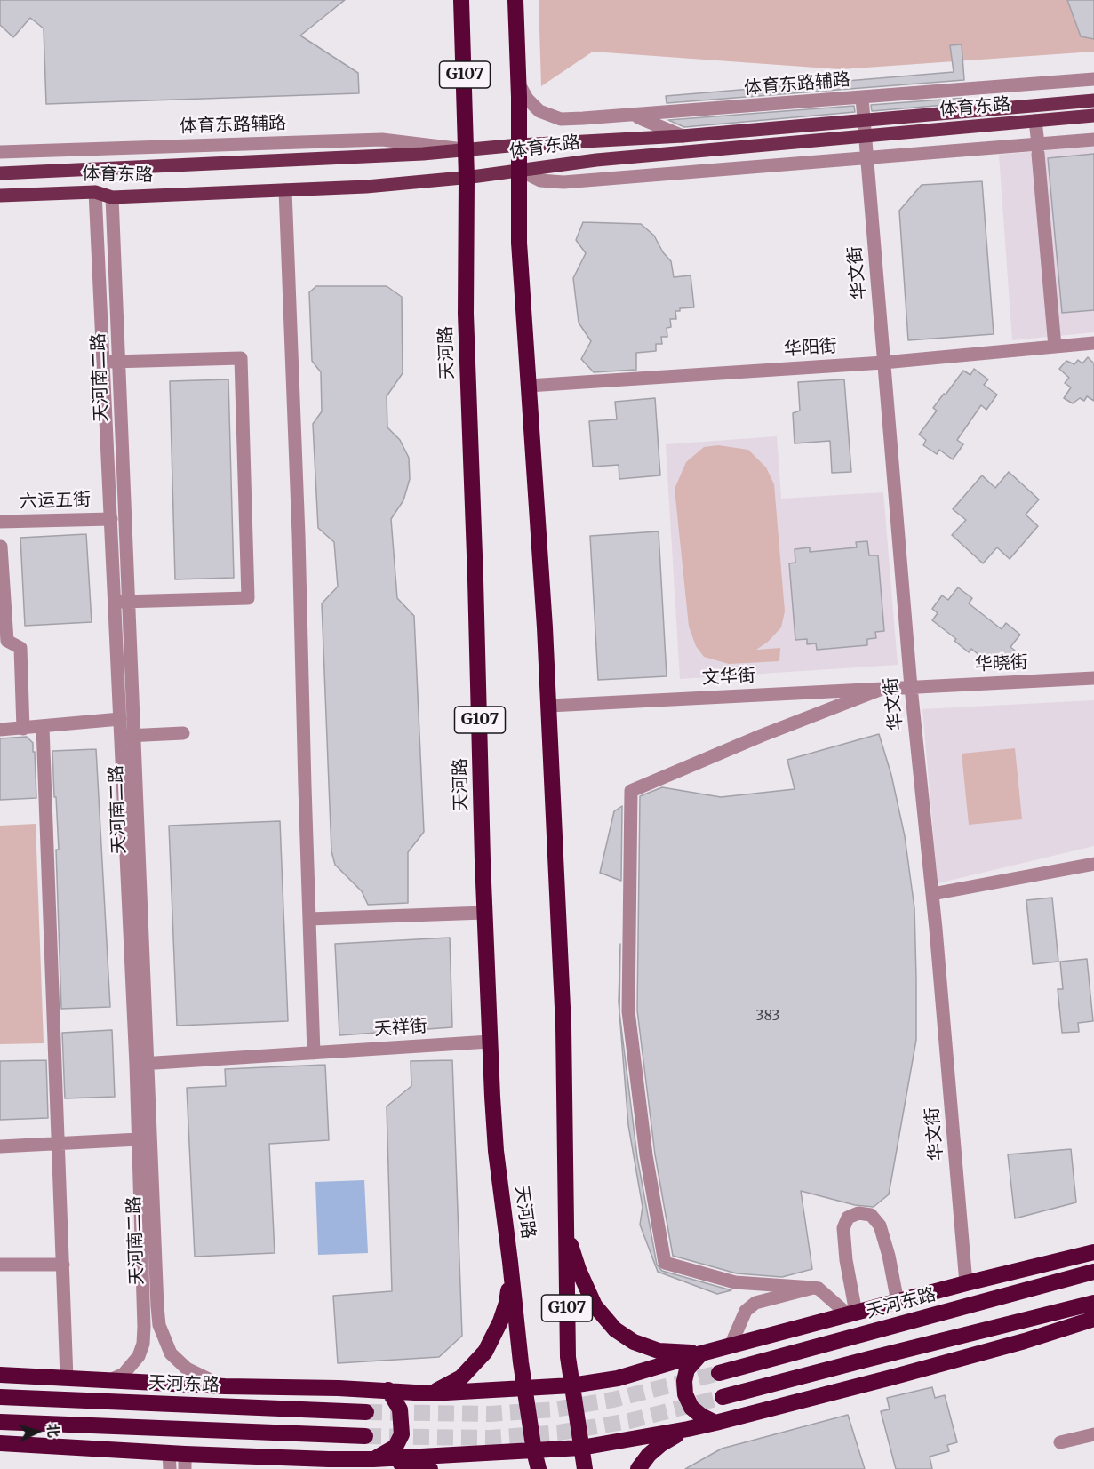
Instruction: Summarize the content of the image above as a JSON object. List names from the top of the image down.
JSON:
{
  "streets": {
    "highway": ["G107", "天河路", "天河东路"],
    "main road": ["体育东路"],
    "street": [
      "体育东路辅路",
      "华文街",
      "华阳街",
      "天河南二路",
      "六运五街",
      "华晓街",
      "文华街",
      "天祥街"
    ]
  },
  "crossings": [
    ["G107", "体育东路辅路"],
    ["G107", "体育东路"],
    ["G107", "华阳街"],
    ["G107", "文华街"],
    ["体育东路辅路", "体育东路"],
    ["体育东路辅路", "华文街"],
    ["体育东路辅路", "天河路"],
    ["体育东路", "华文街"],
    ["体育东路", "天河路"],
    ["体育东路", "天河南二路"],
    ["华文街", "华阳街"],
    ["华文街", "华晓街"],
    ["华文街", "文华街"],
    ["天河路", "天祥街"],
    ["天河南二路", "六运五街"],
    ["天河南二路", "天祥街"],
    ["华晓街", "文华街"]
  ],
  "house_numbers": ["383"],
  "north": "right"
}
